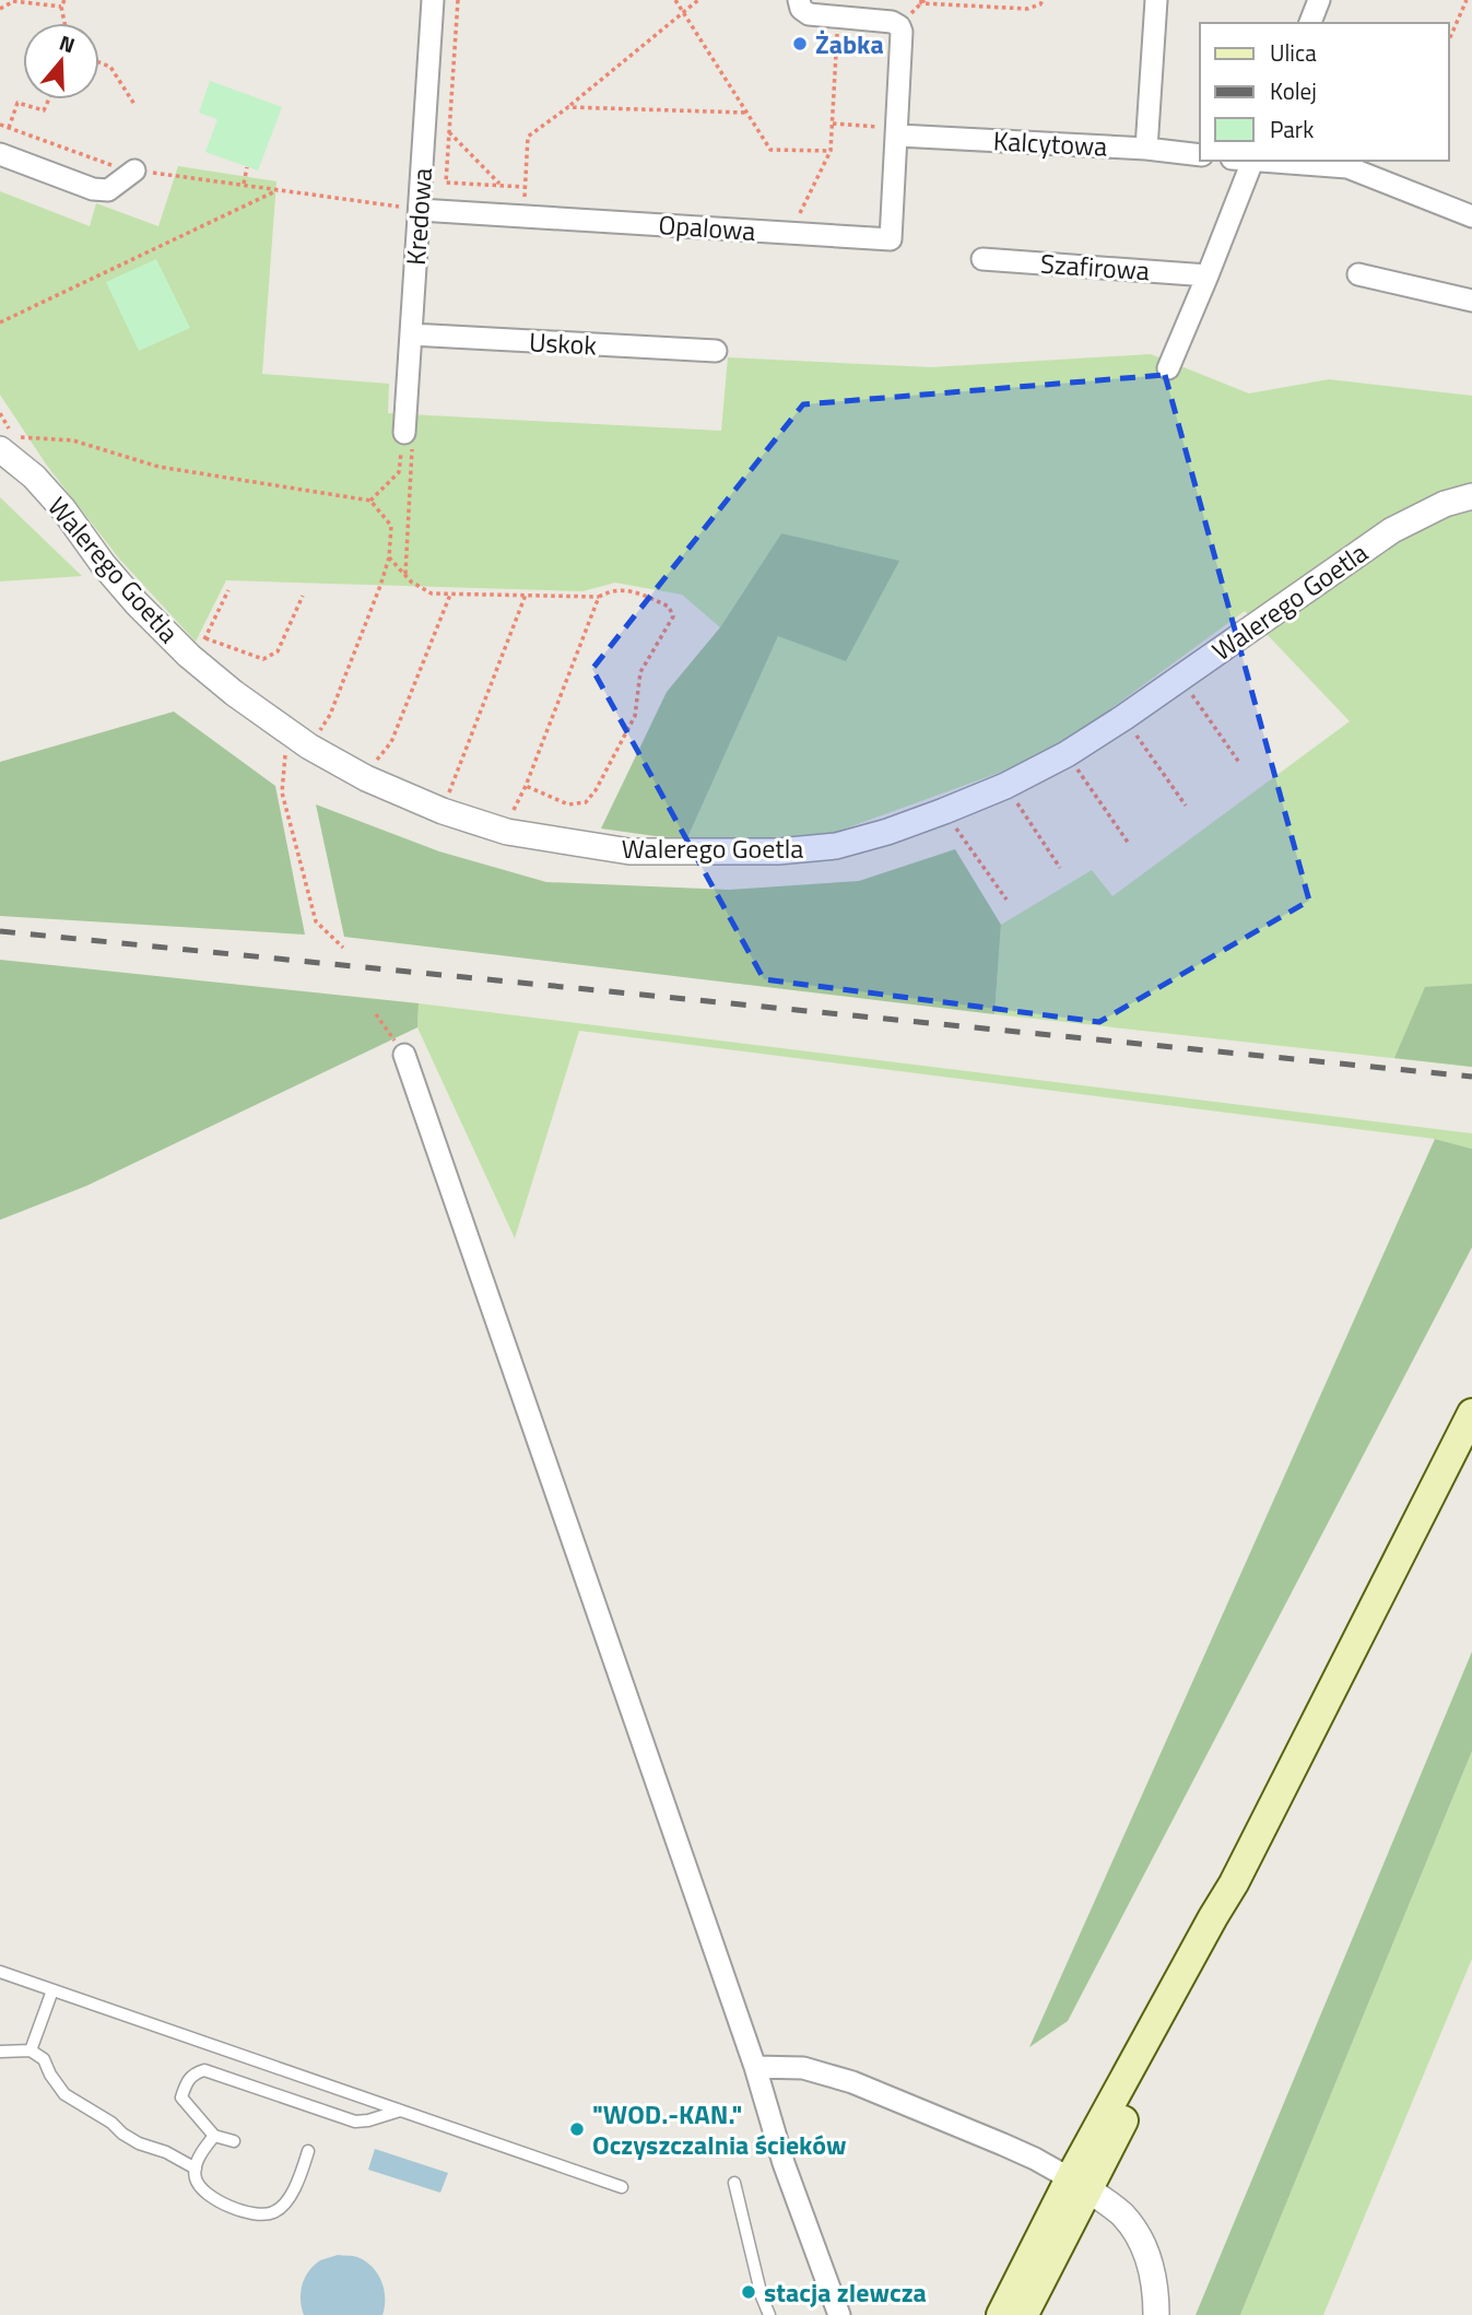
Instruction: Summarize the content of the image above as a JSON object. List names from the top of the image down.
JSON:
{
  "streets": {
    "street": [
      "Kalcytowa",
      "Kredowa",
      "Opalowa",
      "Szafirowa",
      "Uskok",
      "Walerego Goetla"
    ]
  },
  "crossings": [
    ["Kalcytowa", "Opalowa"],
    ["Kredowa", "Opalowa"],
    ["Kredowa", "Uskok"]
  ],
  "places": ["Żabka", "\"WOD.-KAN.\" Oczyszczalnia ścieków", "stacja zlewcza"],
  "legend": ["Ulica", "Kolej", "Park"],
  "north": "top"
}
